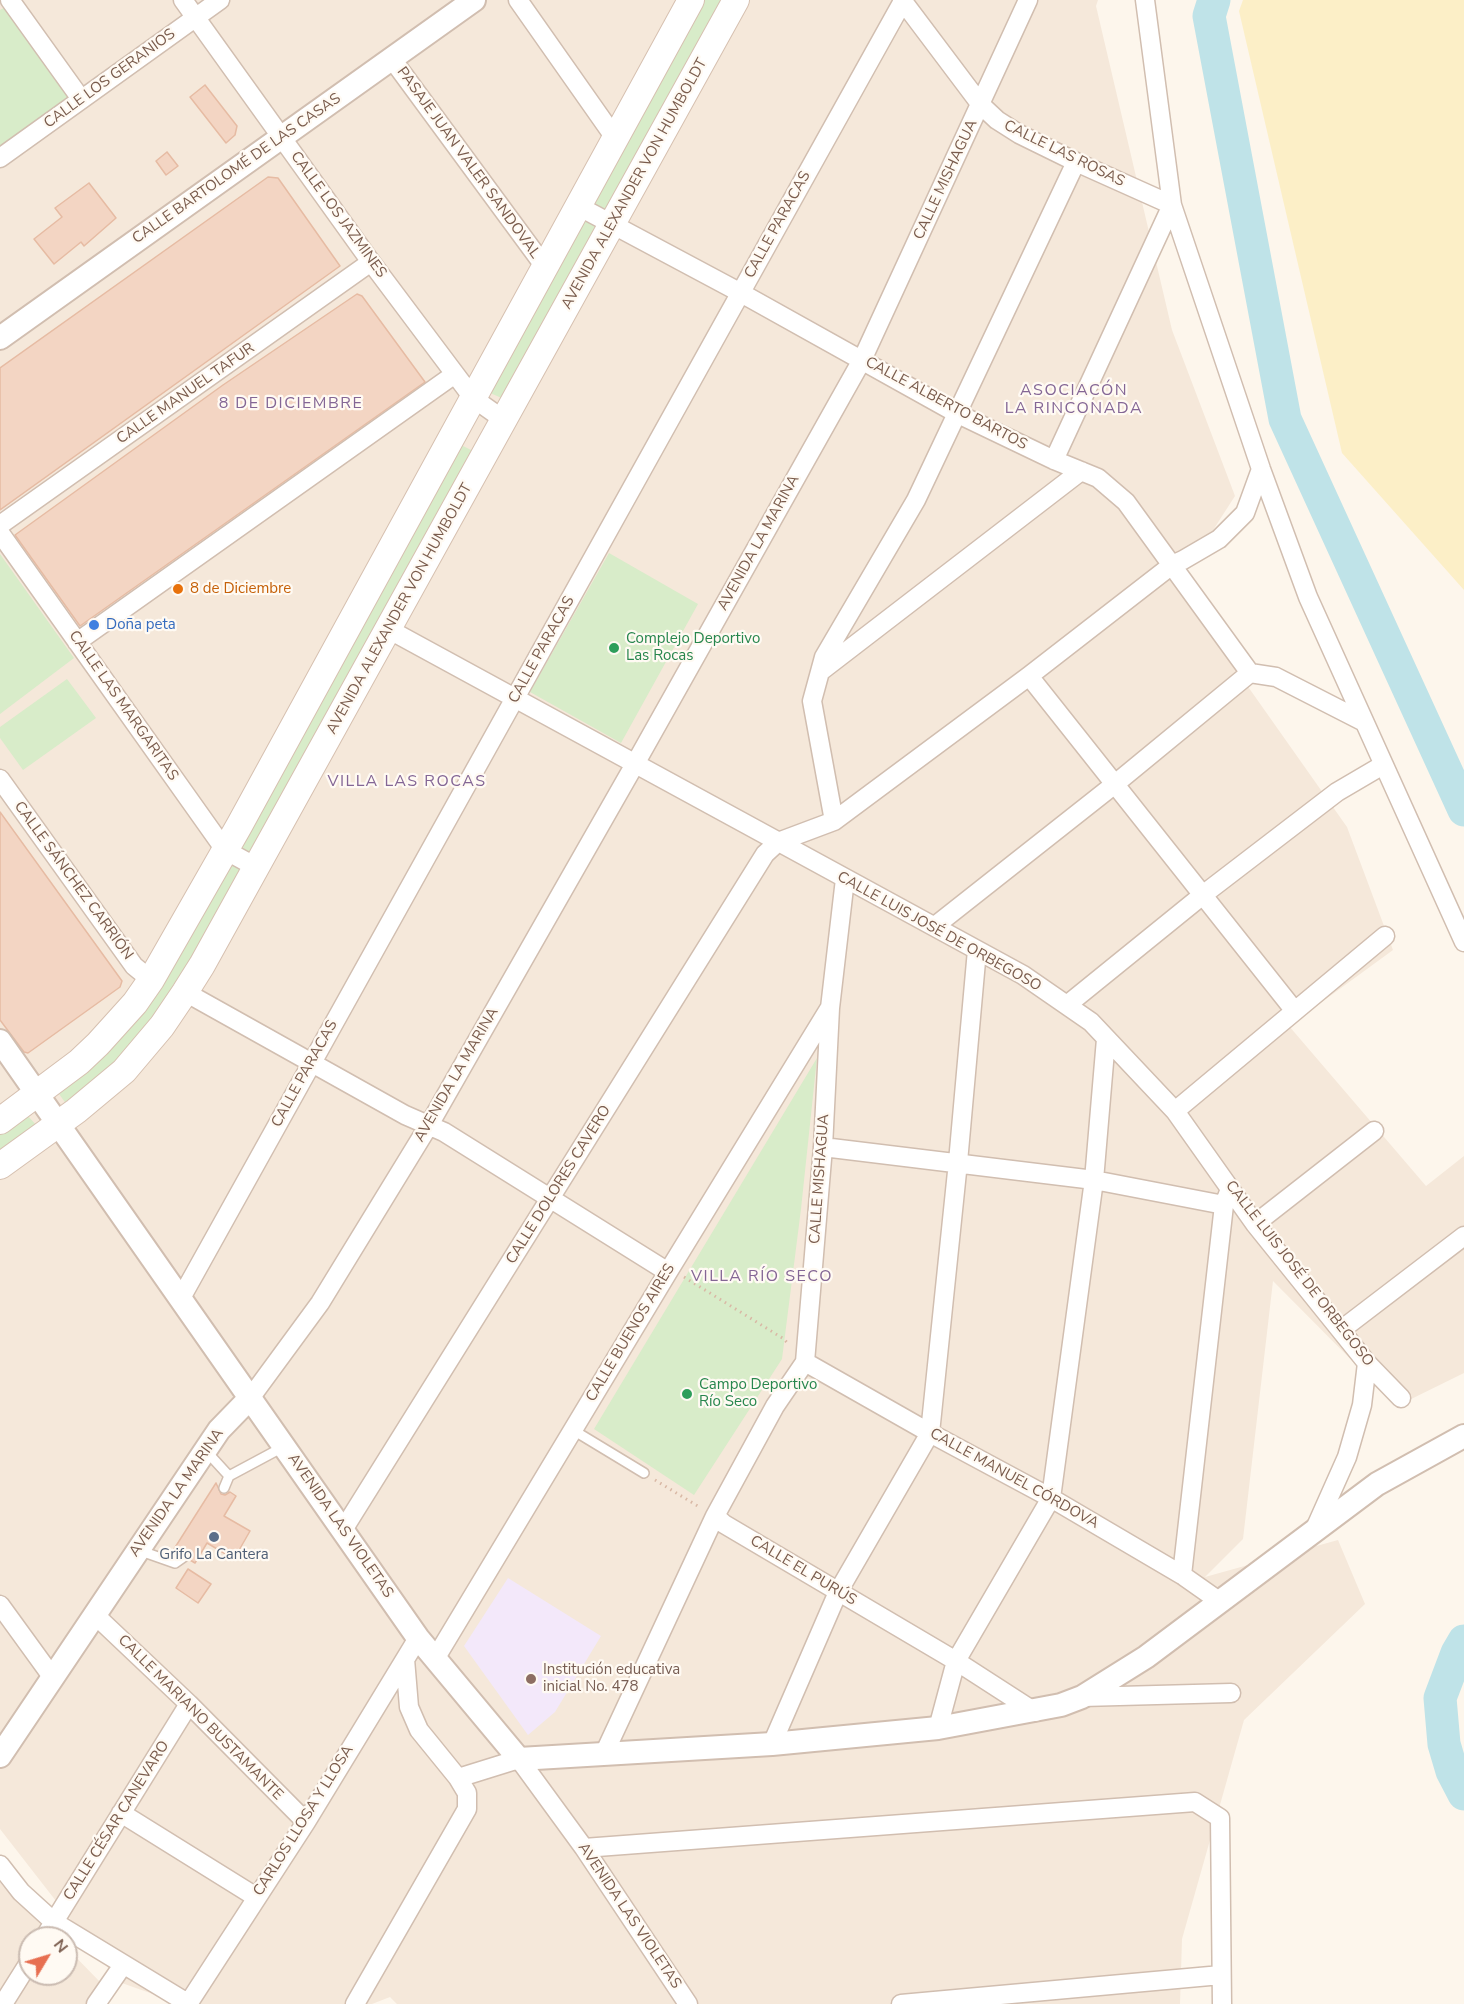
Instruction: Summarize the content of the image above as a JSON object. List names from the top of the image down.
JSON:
{
  "streets": {
    "main road": ["AVENIDA ALEXANDER VON HUMBOLDT"],
    "street": [
      "CALLE LOS GERANIOS",
      "CALLE LAS ROSAS",
      "PASAJE JUAN VALER SANDOVAL",
      "CALLE BARTOLOMÉ DE LAS CASAS",
      "CALLE MISHAGUA",
      "CALLE LOS JAZMINES",
      "CALLE PARACAS",
      "CALLE MANUEL TAFUR",
      "CALLE ALBERTO BARTOS",
      "AVENIDA LA MARINA",
      "CALLE LAS MARGARITAS",
      "CALLE SÁNCHEZ CARRIÓN",
      "CALLE LUIS JOSÉ DE ORBEGOSO",
      "CALLE DOLORES CAVERO",
      "CALLE BUENOS AIRES",
      "CALLE MANUEL CÓRDOVA",
      "AVENIDA LAS VIOLETAS",
      "CALLE EL PURÚS",
      "CALLE MARIANO BUSTAMANTE",
      "CALLE CÉSAR CANEVARO",
      "CARLOS LLOSA Y LLOSA"
    ]
  },
  "crossings": [
    ["CALLE LOS GERANIOS", "CALLE LOS JAZMINES"],
    ["CALLE LAS ROSAS", "CALLE MISHAGUA"],
    ["CALLE LAS ROSAS", "CALLE PARACAS"],
    ["PASAJE JUAN VALER SANDOVAL", "CALLE BARTOLOMÉ DE LAS CASAS"],
    ["CALLE BARTOLOMÉ DE LAS CASAS", "CALLE LOS JAZMINES"],
    ["CALLE MISHAGUA", "CALLE ALBERTO BARTOS"],
    ["CALLE MISHAGUA", "AVENIDA LA MARINA"],
    ["CALLE MISHAGUA", "CALLE LUIS JOSÉ DE ORBEGOSO"],
    ["CALLE MISHAGUA", "CALLE BUENOS AIRES"],
    ["CALLE MISHAGUA", "CALLE MANUEL CÓRDOVA"],
    ["CALLE MISHAGUA", "CALLE EL PURÚS"],
    ["AVENIDA ALEXANDER VON HUMBOLDT", "CALLE LOS JAZMINES"],
    ["AVENIDA ALEXANDER VON HUMBOLDT", "CALLE ALBERTO BARTOS"],
    ["AVENIDA ALEXANDER VON HUMBOLDT", "CALLE LAS MARGARITAS"],
    ["AVENIDA ALEXANDER VON HUMBOLDT", "CALLE LUIS JOSÉ DE ORBEGOSO"],
    ["AVENIDA ALEXANDER VON HUMBOLDT", "AVENIDA LAS VIOLETAS"],
    ["CALLE LOS JAZMINES", "CALLE MANUEL TAFUR"],
    ["CALLE PARACAS", "CALLE ALBERTO BARTOS"],
    ["CALLE PARACAS", "CALLE LUIS JOSÉ DE ORBEGOSO"],
    ["CALLE PARACAS", "AVENIDA LAS VIOLETAS"],
    ["CALLE ALBERTO BARTOS", "AVENIDA LA MARINA"],
    ["AVENIDA LA MARINA", "CALLE LUIS JOSÉ DE ORBEGOSO"],
    ["AVENIDA LA MARINA", "AVENIDA LAS VIOLETAS"],
    ["AVENIDA LA MARINA", "CALLE MARIANO BUSTAMANTE"],
    ["CALLE LUIS JOSÉ DE ORBEGOSO", "CALLE DOLORES CAVERO"],
    ["CALLE DOLORES CAVERO", "AVENIDA LAS VIOLETAS"],
    ["CALLE BUENOS AIRES", "AVENIDA LAS VIOLETAS"],
    ["AVENIDA LAS VIOLETAS", "CARLOS LLOSA Y LLOSA"],
    ["CALLE MARIANO BUSTAMANTE", "CALLE CÉSAR CANEVARO"],
    ["CALLE MARIANO BUSTAMANTE", "CARLOS LLOSA Y LLOSA"]
  ],
  "districts": [
    "ASOCIACÓN LA RINCONADA",
    "8 DE DICIEMBRE",
    "VILLA LAS ROCAS",
    "VILLA RÍO SECO"
  ],
  "places": [
    "8 de Diciembre",
    "Doña peta",
    "Complejo Deportivo Las Rocas",
    "Campo Deportivo Río Seco",
    "Grifo La Cantera",
    "Institución educativa inicial No. 478"
  ],
  "north": "top right"
}
